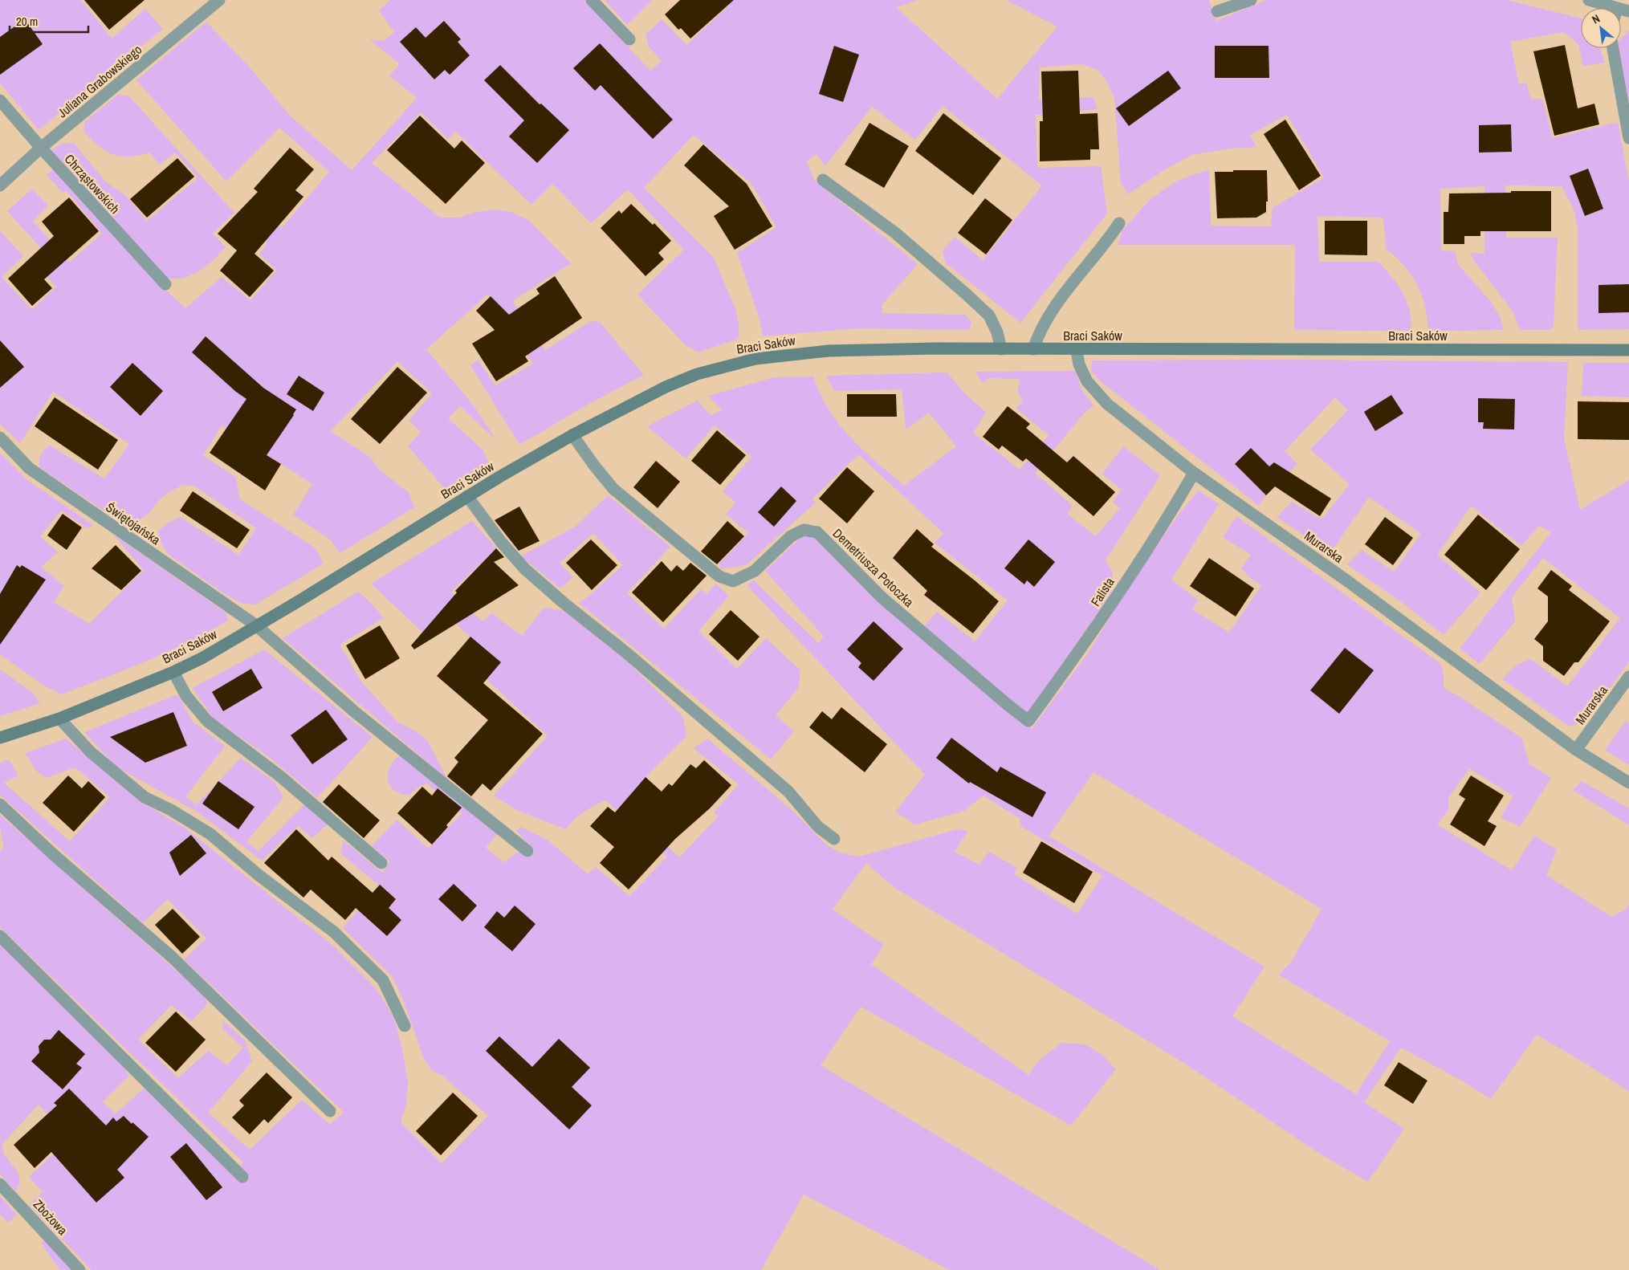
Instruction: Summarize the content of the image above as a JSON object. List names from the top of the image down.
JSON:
{
  "streets": {
    "street": [
      "Juliana Grabowskiego",
      "Chrząstowskich",
      "Braci Saków",
      "Świętojańska",
      "Murarska",
      "Demetriusza Potoczka",
      "Falista",
      "Zbożowa"
    ]
  },
  "crossings": [
    ["Juliana Grabowskiego", "Chrząstowskich"],
    ["Braci Saków", "Świętojańska"],
    ["Braci Saków", "Murarska"],
    ["Braci Saków", "Demetriusza Potoczka"],
    ["Murarska", "Falista"],
    ["Demetriusza Potoczka", "Falista"]
  ],
  "scale_bar": "20 m",
  "north": "top left"
}
